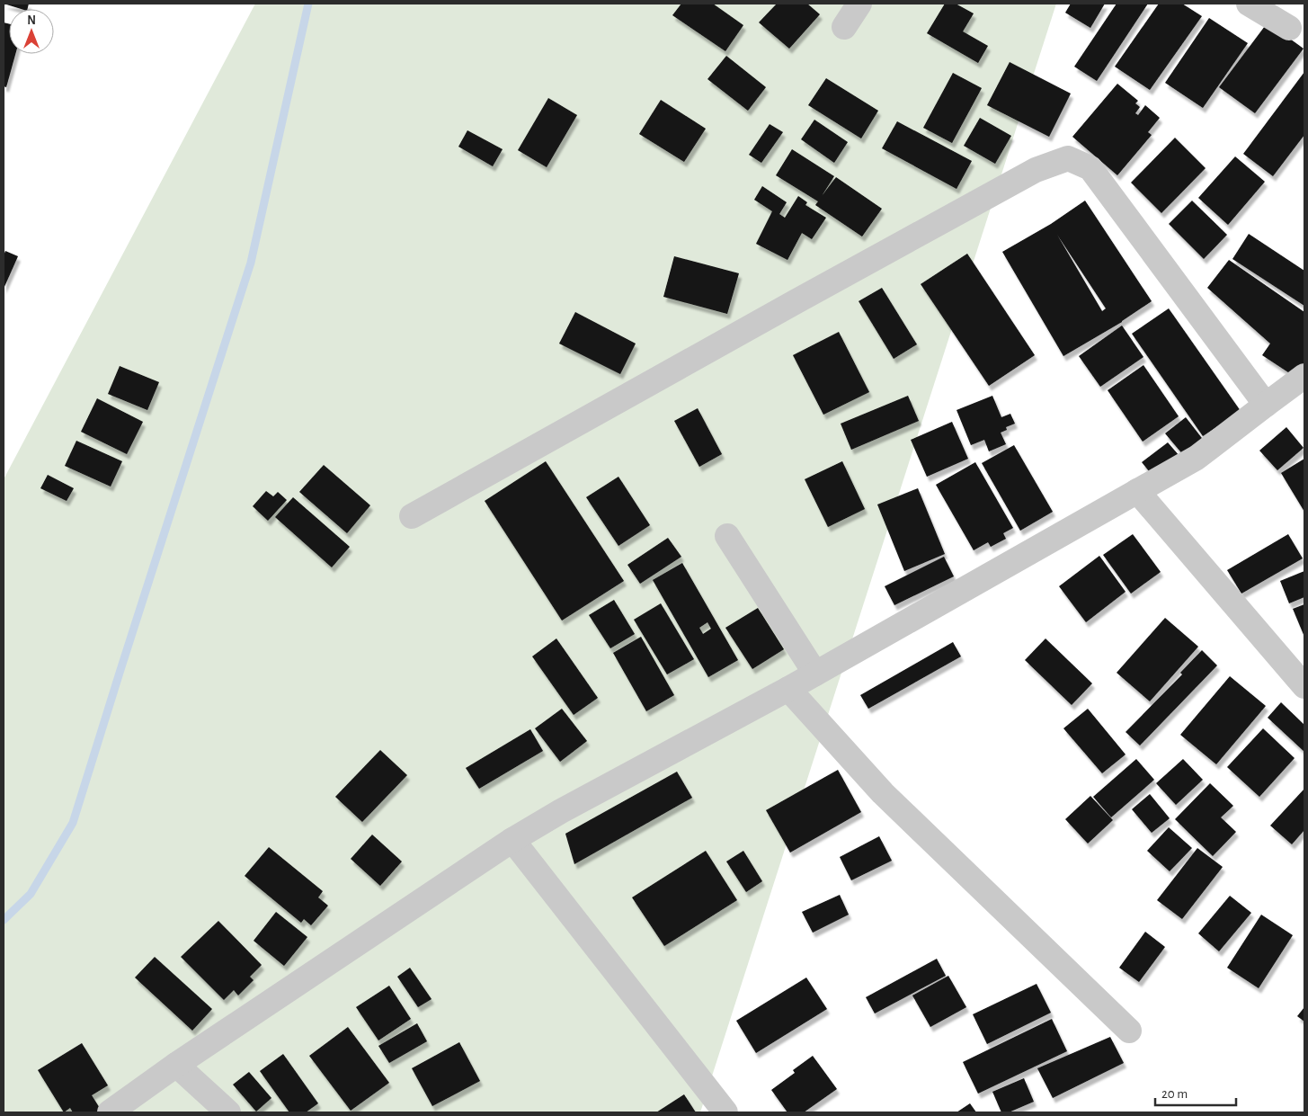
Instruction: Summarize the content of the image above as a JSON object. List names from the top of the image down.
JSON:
{
  "scale_bar": "20 m",
  "north": "top"
}
